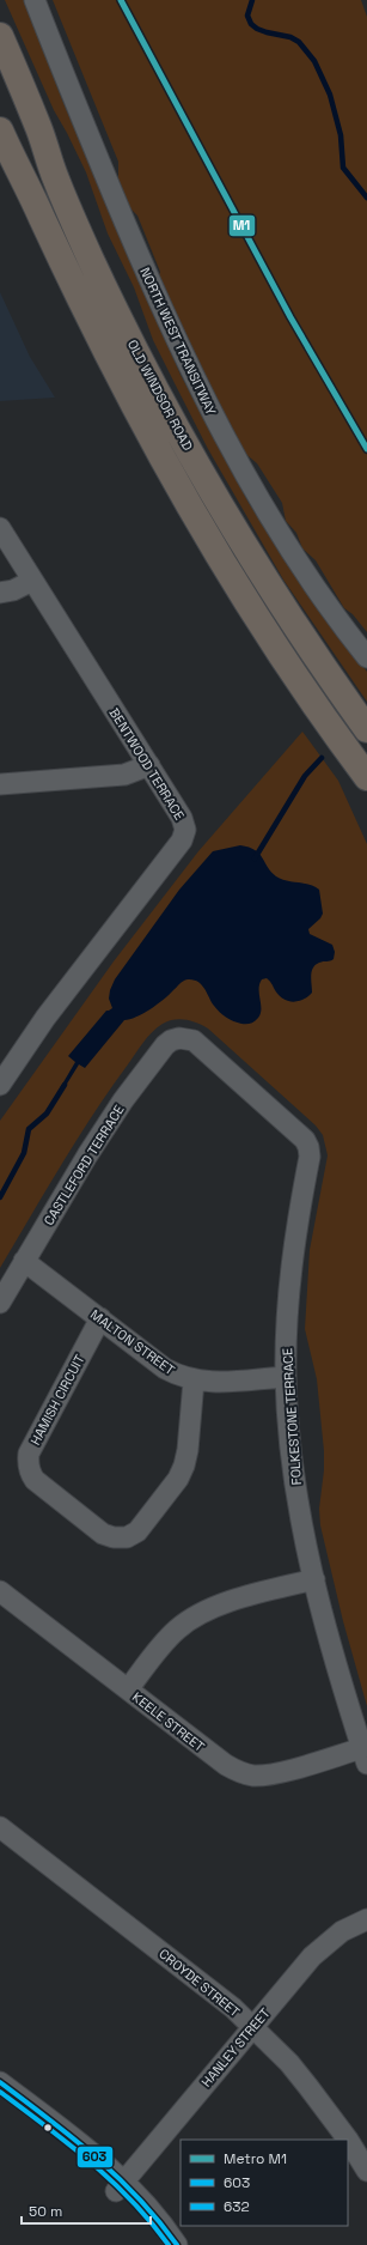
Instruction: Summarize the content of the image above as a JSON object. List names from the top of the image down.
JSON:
{
  "streets": {
    "highway": ["OLD WINDSOR ROAD"],
    "street": [
      "NORTH WEST TRANSITWAY",
      "BENTWOOD TERRACE",
      "CASTLEFORD TERRACE",
      "MALTON STREET",
      "HAMISH CIRCUIT",
      "FOLKESTONE TERRACE",
      "KEELE STREET",
      "CROYDE STREET",
      "HANLEY STREET"
    ]
  },
  "crossings": [
    ["CASTLEFORD TERRACE", "MALTON STREET"],
    ["CASTLEFORD TERRACE", "FOLKESTONE TERRACE"],
    ["MALTON STREET", "HAMISH CIRCUIT"],
    ["MALTON STREET", "FOLKESTONE TERRACE"],
    ["FOLKESTONE TERRACE", "KEELE STREET"],
    ["CROYDE STREET", "HANLEY STREET"]
  ],
  "lines": ["metro line M1", "transit line 603", "transit line 632"],
  "legend": ["Metro M1", "603", "632"],
  "scale_bar": "50 m"
}
